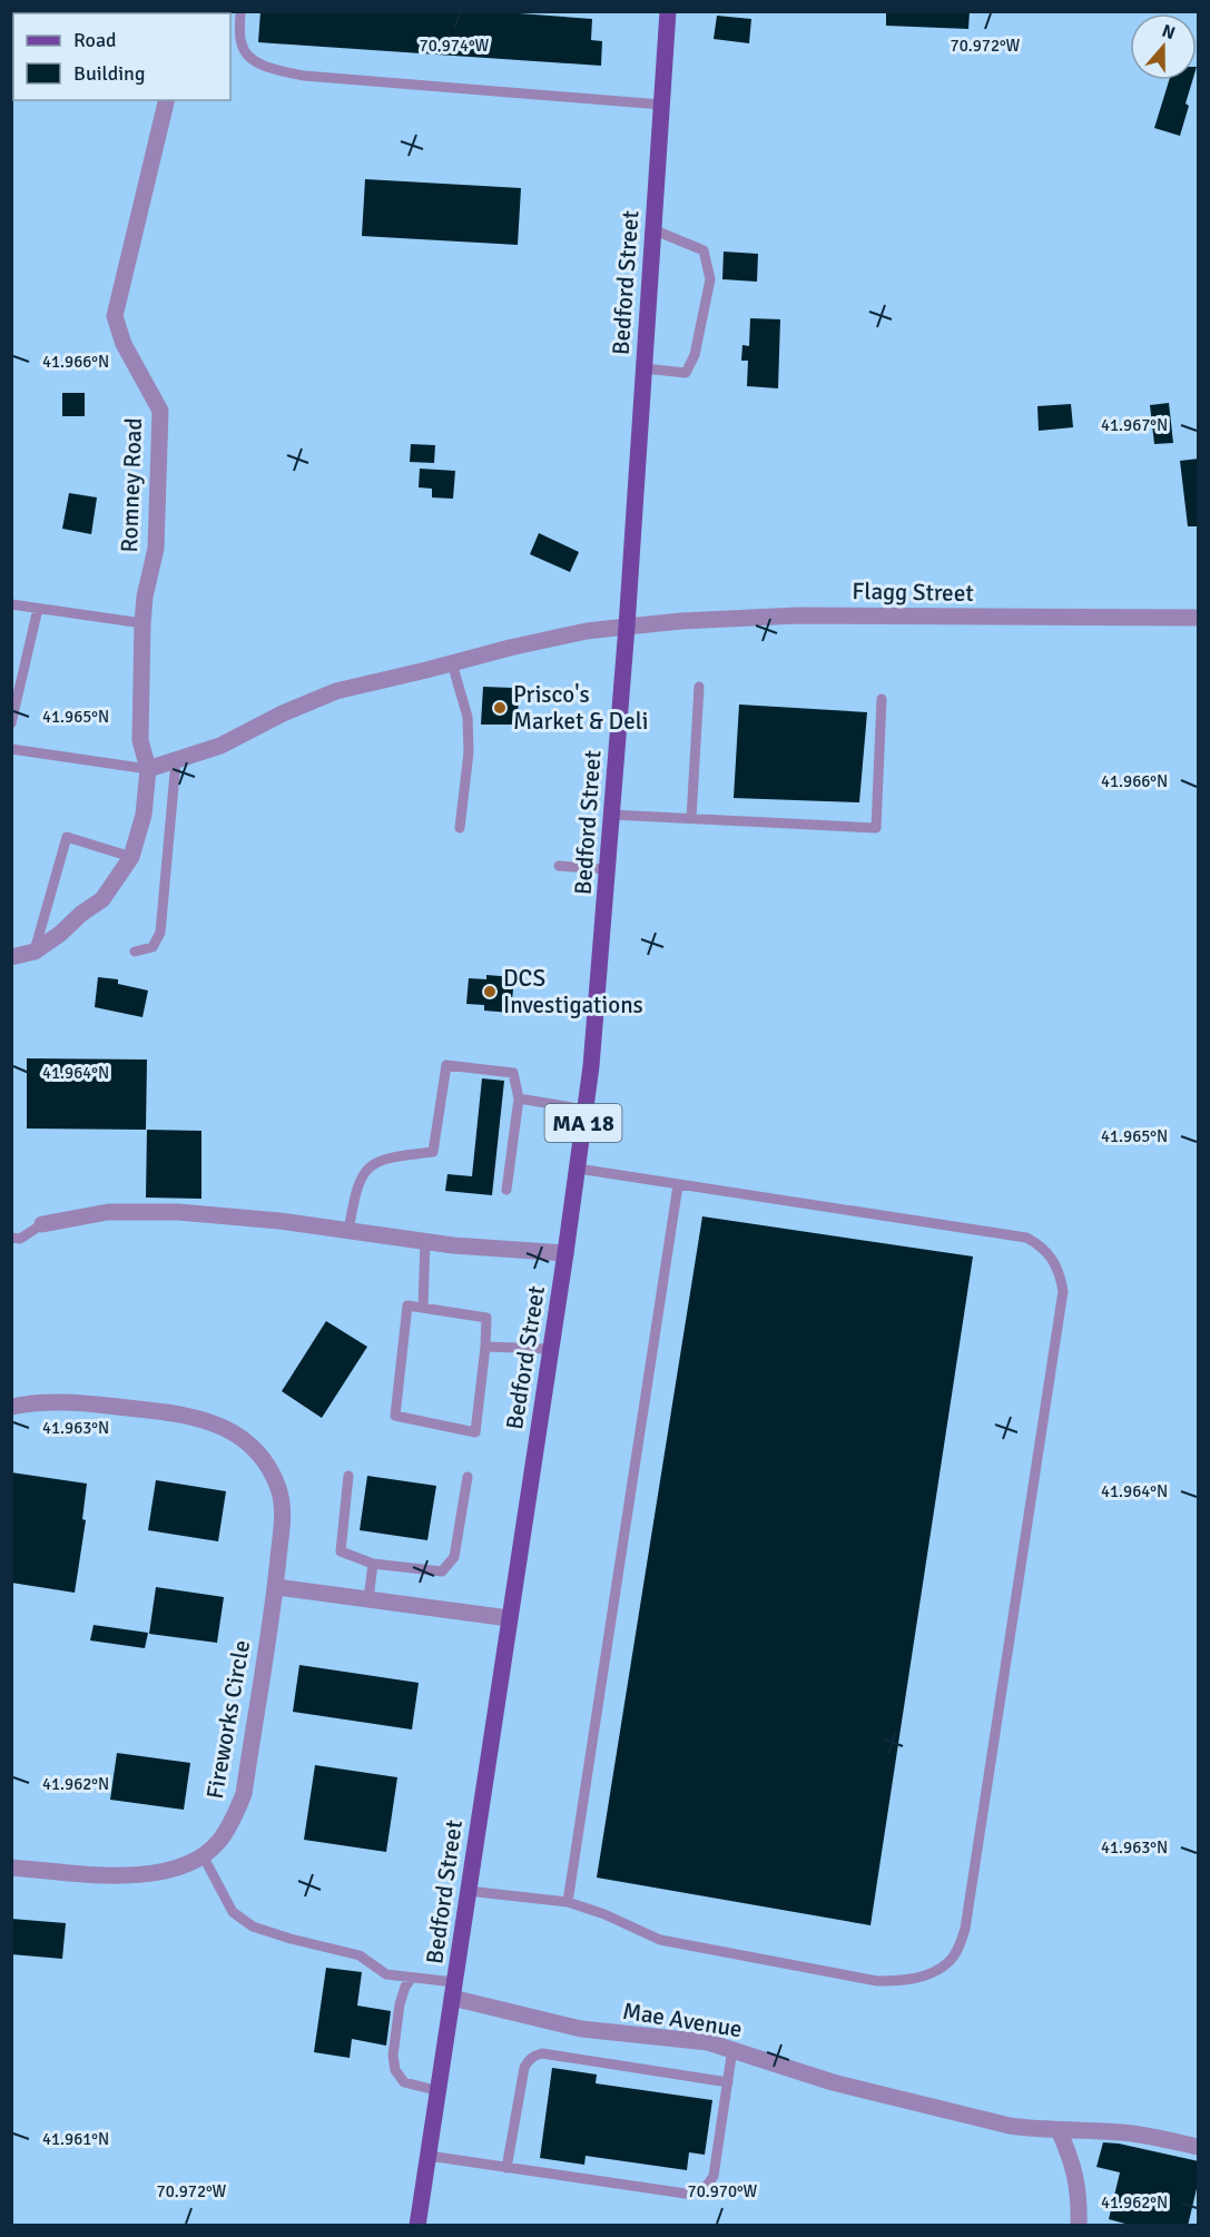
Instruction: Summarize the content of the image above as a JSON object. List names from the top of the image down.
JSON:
{
  "streets": {
    "main road": ["Bedford Street", "MA 18"],
    "street": [
      "Romney Road",
      "Flagg Street",
      "Fireworks Circle",
      "Mae Avenue"
    ]
  },
  "crossings": [
    ["Bedford Street", "Flagg Street"],
    ["Bedford Street", "Mae Avenue"]
  ],
  "places": ["Prisco's Market & Deli", "DCS Investigations"],
  "legend": ["Road", "Building"],
  "north": "top",
  "coordinates": [
    "70.974°W",
    "70.972°W",
    "41.966°N",
    "41.967°N",
    "41.965°N",
    "41.964°N",
    "41.963°N",
    "41.962°N",
    "41.961°N",
    "70.970°W"
  ]
}
